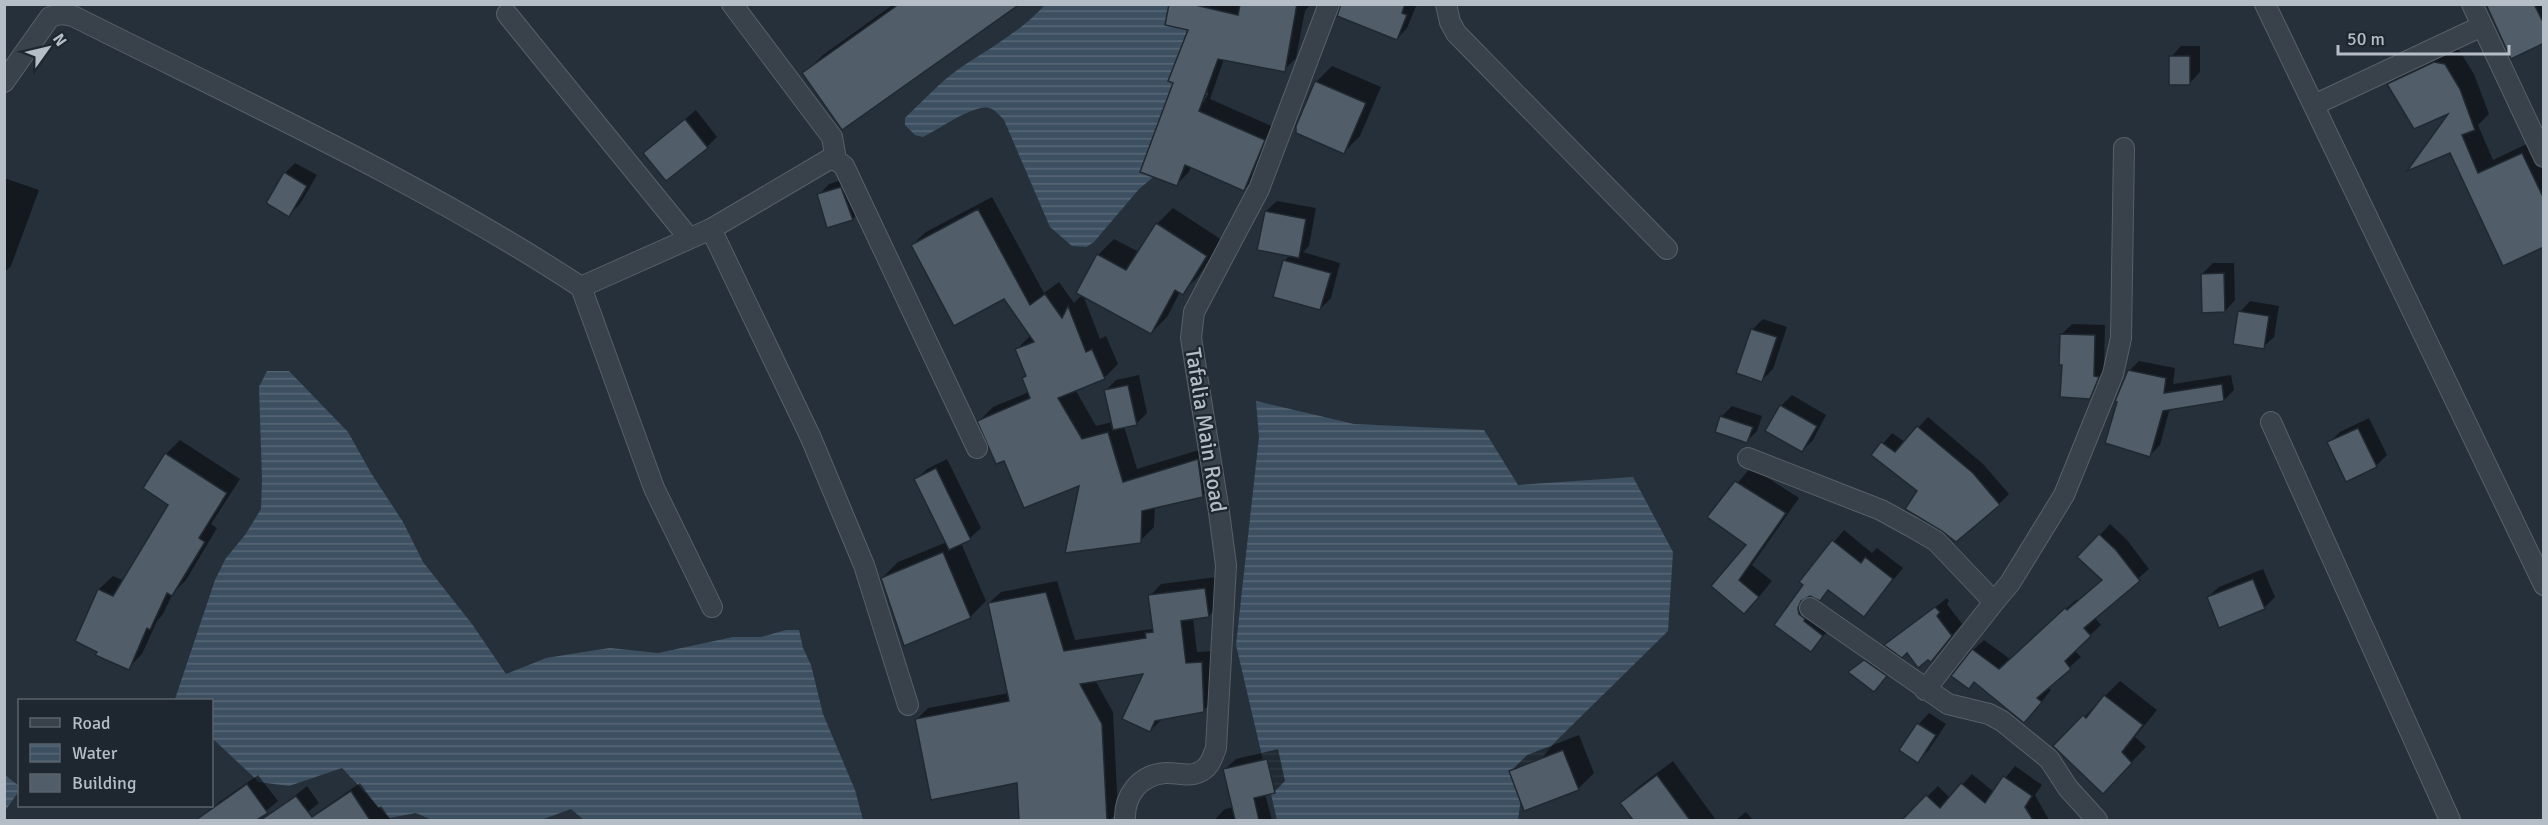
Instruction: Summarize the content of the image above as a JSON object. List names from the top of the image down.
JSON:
{
  "streets": {
    "street": ["Tafalia Main Road"]
  },
  "legend": ["Road", "Water", "Building"],
  "scale_bar": "50 m",
  "north": "top right"
}
